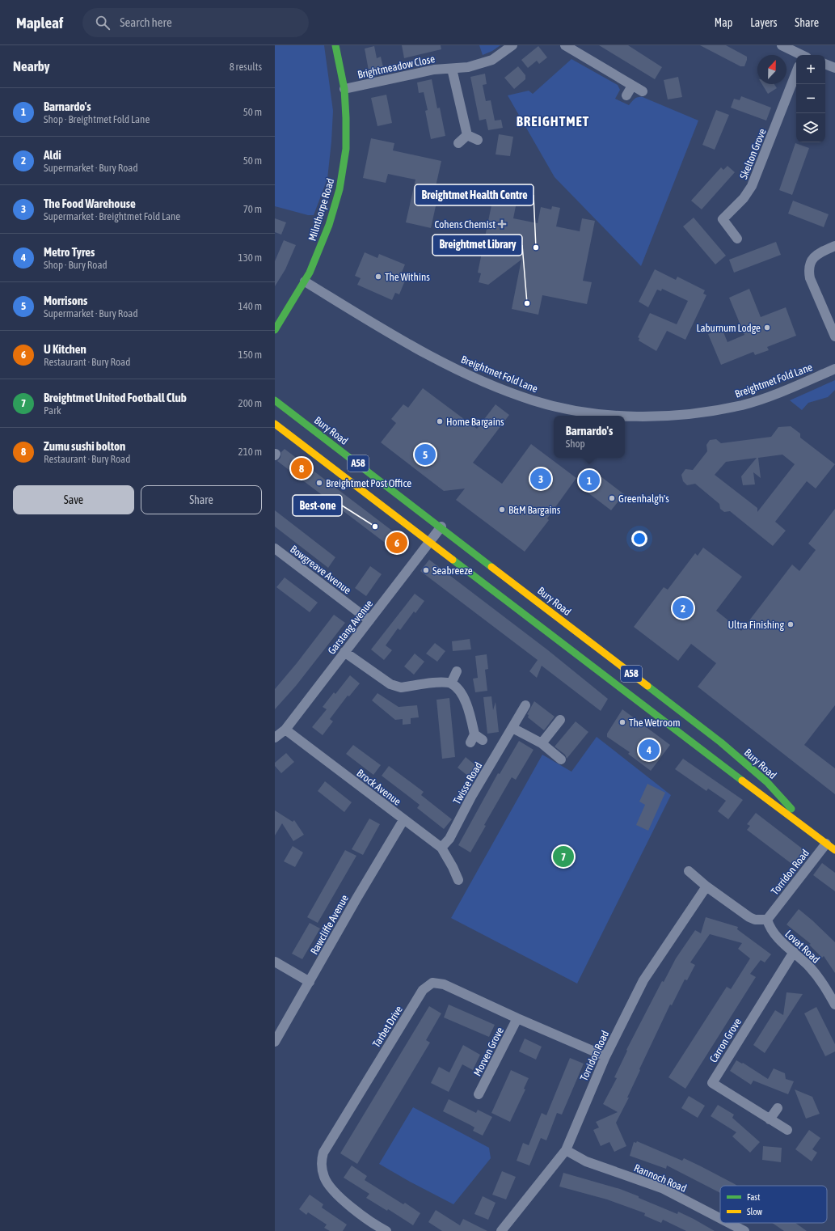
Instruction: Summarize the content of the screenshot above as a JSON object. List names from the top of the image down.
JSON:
{
  "streets": {
    "main road": ["Milnthorpe Road", "Bury Road", "A58"],
    "street": [
      "Brightmeadow Close",
      "Skelton Grove",
      "Breightmet Fold Lane",
      "Bowgreave Avenue",
      "Garstang Avenue",
      "Twisse Road",
      "Brock Avenue",
      "Torridon Road",
      "Rawcliffe Avenue",
      "Lovat Road",
      "Tarbet Drive",
      "Carron Grove",
      "Morven Grove",
      "Rannoch Road"
    ]
  },
  "crossings": [
    ["Brightmeadow Close", "Milnthorpe Road"],
    ["Milnthorpe Road", "Breightmet Fold Lane"],
    ["Bury Road", "Garstang Avenue"],
    ["Bury Road", "Torridon Road"],
    ["Bowgreave Avenue", "Garstang Avenue"],
    ["Garstang Avenue", "Brock Avenue"],
    ["Twisse Road", "Brock Avenue"],
    ["Brock Avenue", "Rawcliffe Avenue"],
    ["Torridon Road", "Lovat Road"],
    ["Torridon Road", "Tarbet Drive"],
    ["Torridon Road", "Rannoch Road"],
    ["Lovat Road", "Carron Grove"],
    ["Tarbet Drive", "Morven Grove"]
  ],
  "districts": ["BREIGHTMET"],
  "places": {
    "health": ["Cohens Chemist"],
    "other": [
      "Breightmet Health Centre",
      "The Withins",
      "Breightmet Library",
      "Laburnum Lodge",
      "Home Bargains",
      "Breightmet Post Office",
      "Greenhalgh's",
      "B&M Bargains",
      "Best-one",
      "Seabreeze",
      "Ultra Finishing",
      "The Wetroom"
    ]
  },
  "legend": ["Fast", "Slow"],
  "north": "top",
  "page": {
    "header": "Mapleaf",
    "search": "Search here",
    "nav": ["Map", "Layers", "Share"],
    "heading": ["Nearby", "8 results"],
    "map_buttons": ["+", "−"],
    "list": [
      {
        "mark": "1",
        "name": "Barnardo's",
        "note": "Shop · Breightmet Fold Lane",
        "value": "50 m"
      },
      {
        "mark": "2",
        "name": "Aldi",
        "note": "Supermarket · Bury Road",
        "value": "50 m"
      },
      {
        "mark": "3",
        "name": "The Food Warehouse",
        "note": "Supermarket · Breightmet Fold Lane",
        "value": "70 m"
      },
      {
        "mark": "4",
        "name": "Metro Tyres",
        "note": "Shop · Bury Road",
        "value": "130 m"
      },
      {
        "mark": "5",
        "name": "Morrisons",
        "note": "Supermarket · Bury Road",
        "value": "140 m"
      },
      {
        "mark": "6",
        "name": "U Kitchen",
        "note": "Restaurant · Bury Road",
        "value": "150 m"
      },
      {
        "mark": "7",
        "name": "Breightmet United Football Club",
        "note": "Park",
        "value": "200 m"
      },
      {
        "mark": "8",
        "name": "Zumu sushi bolton",
        "note": "Restaurant · Bury Road",
        "value": "210 m"
      }
    ],
    "popup": ["Barnardo's", "Shop"],
    "pins": [
      "5",
      "8",
      "3",
      "1",
      "6",
      "2",
      "4",
      "7"
    ],
    "buttons": ["Save", "Share"]
  }
}
